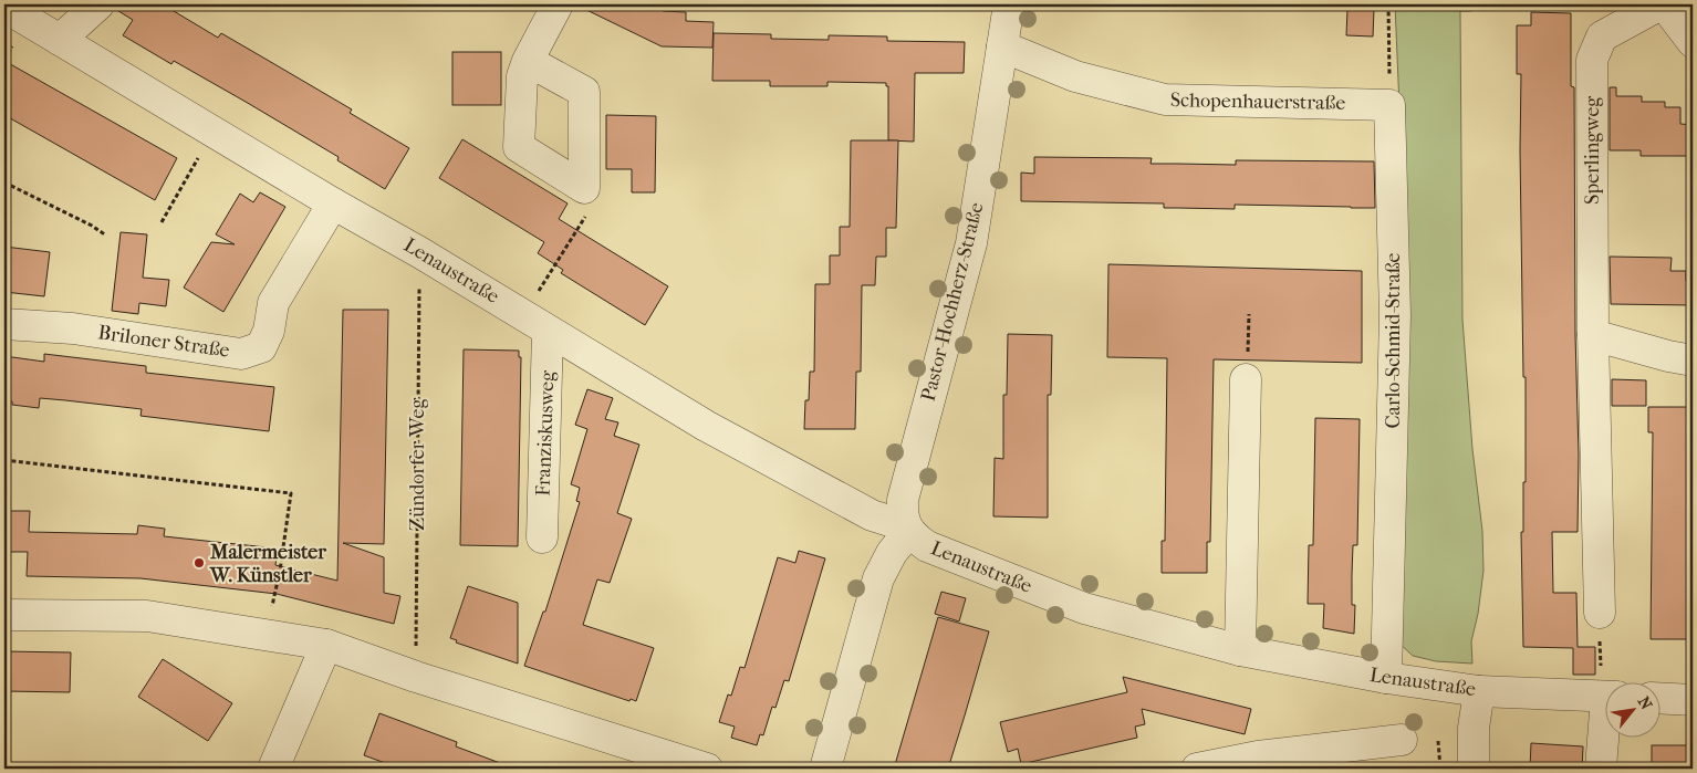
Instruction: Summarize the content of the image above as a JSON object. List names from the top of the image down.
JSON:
{
  "streets": {
    "street": [
      "Schopenhauerstraße",
      "Sperlingweg",
      "Lenaustraße",
      "Pastor-Hochherz-Straße",
      "Carlo-Schmid-Straße",
      "Briloner Straße",
      "Franziskusweg"
    ],
    "path": ["Zündorfer Weg"]
  },
  "crossings": [
    ["Schopenhauerstraße", "Pastor-Hochherz-Straße"],
    ["Schopenhauerstraße", "Carlo-Schmid-Straße"],
    ["Lenaustraße", "Pastor-Hochherz-Straße"],
    ["Lenaustraße", "Carlo-Schmid-Straße"],
    ["Lenaustraße", "Briloner Straße"],
    ["Lenaustraße", "Franziskusweg"],
    ["Lenaustraße", "Zündorfer Weg"]
  ],
  "places": ["Malermeister W. Künstler"],
  "north": "top right"
}
